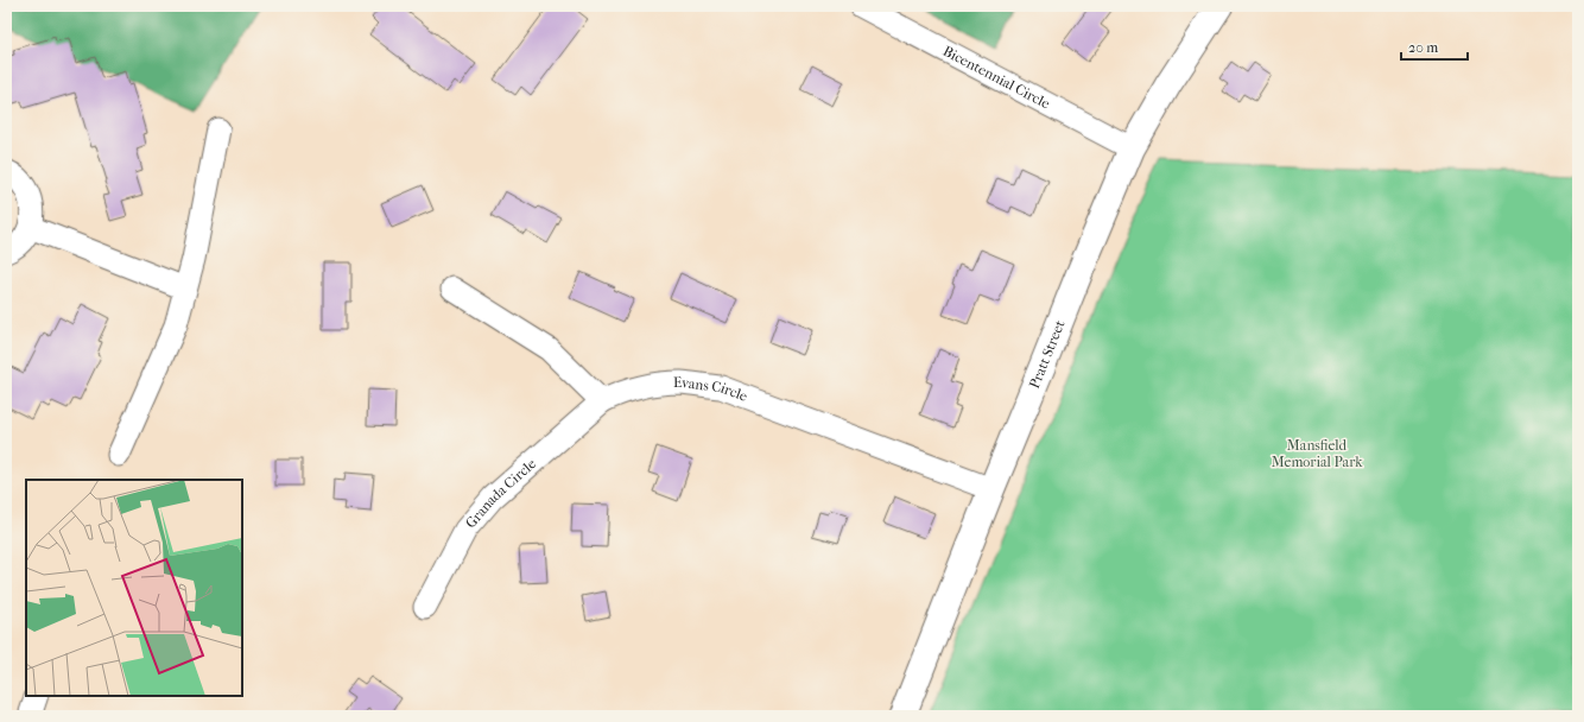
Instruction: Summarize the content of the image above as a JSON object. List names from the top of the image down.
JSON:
{
  "streets": {
    "main road": ["Pratt Street"],
    "street": ["Bicentennial Circle", "Evans Circle", "Granada Circle"]
  },
  "crossings": [
    ["Bicentennial Circle", "Pratt Street"],
    ["Pratt Street", "Evans Circle"],
    ["Evans Circle", "Granada Circle"]
  ],
  "parks": ["Mansfield Memorial Park"],
  "scale_bar": "20 m"
}
